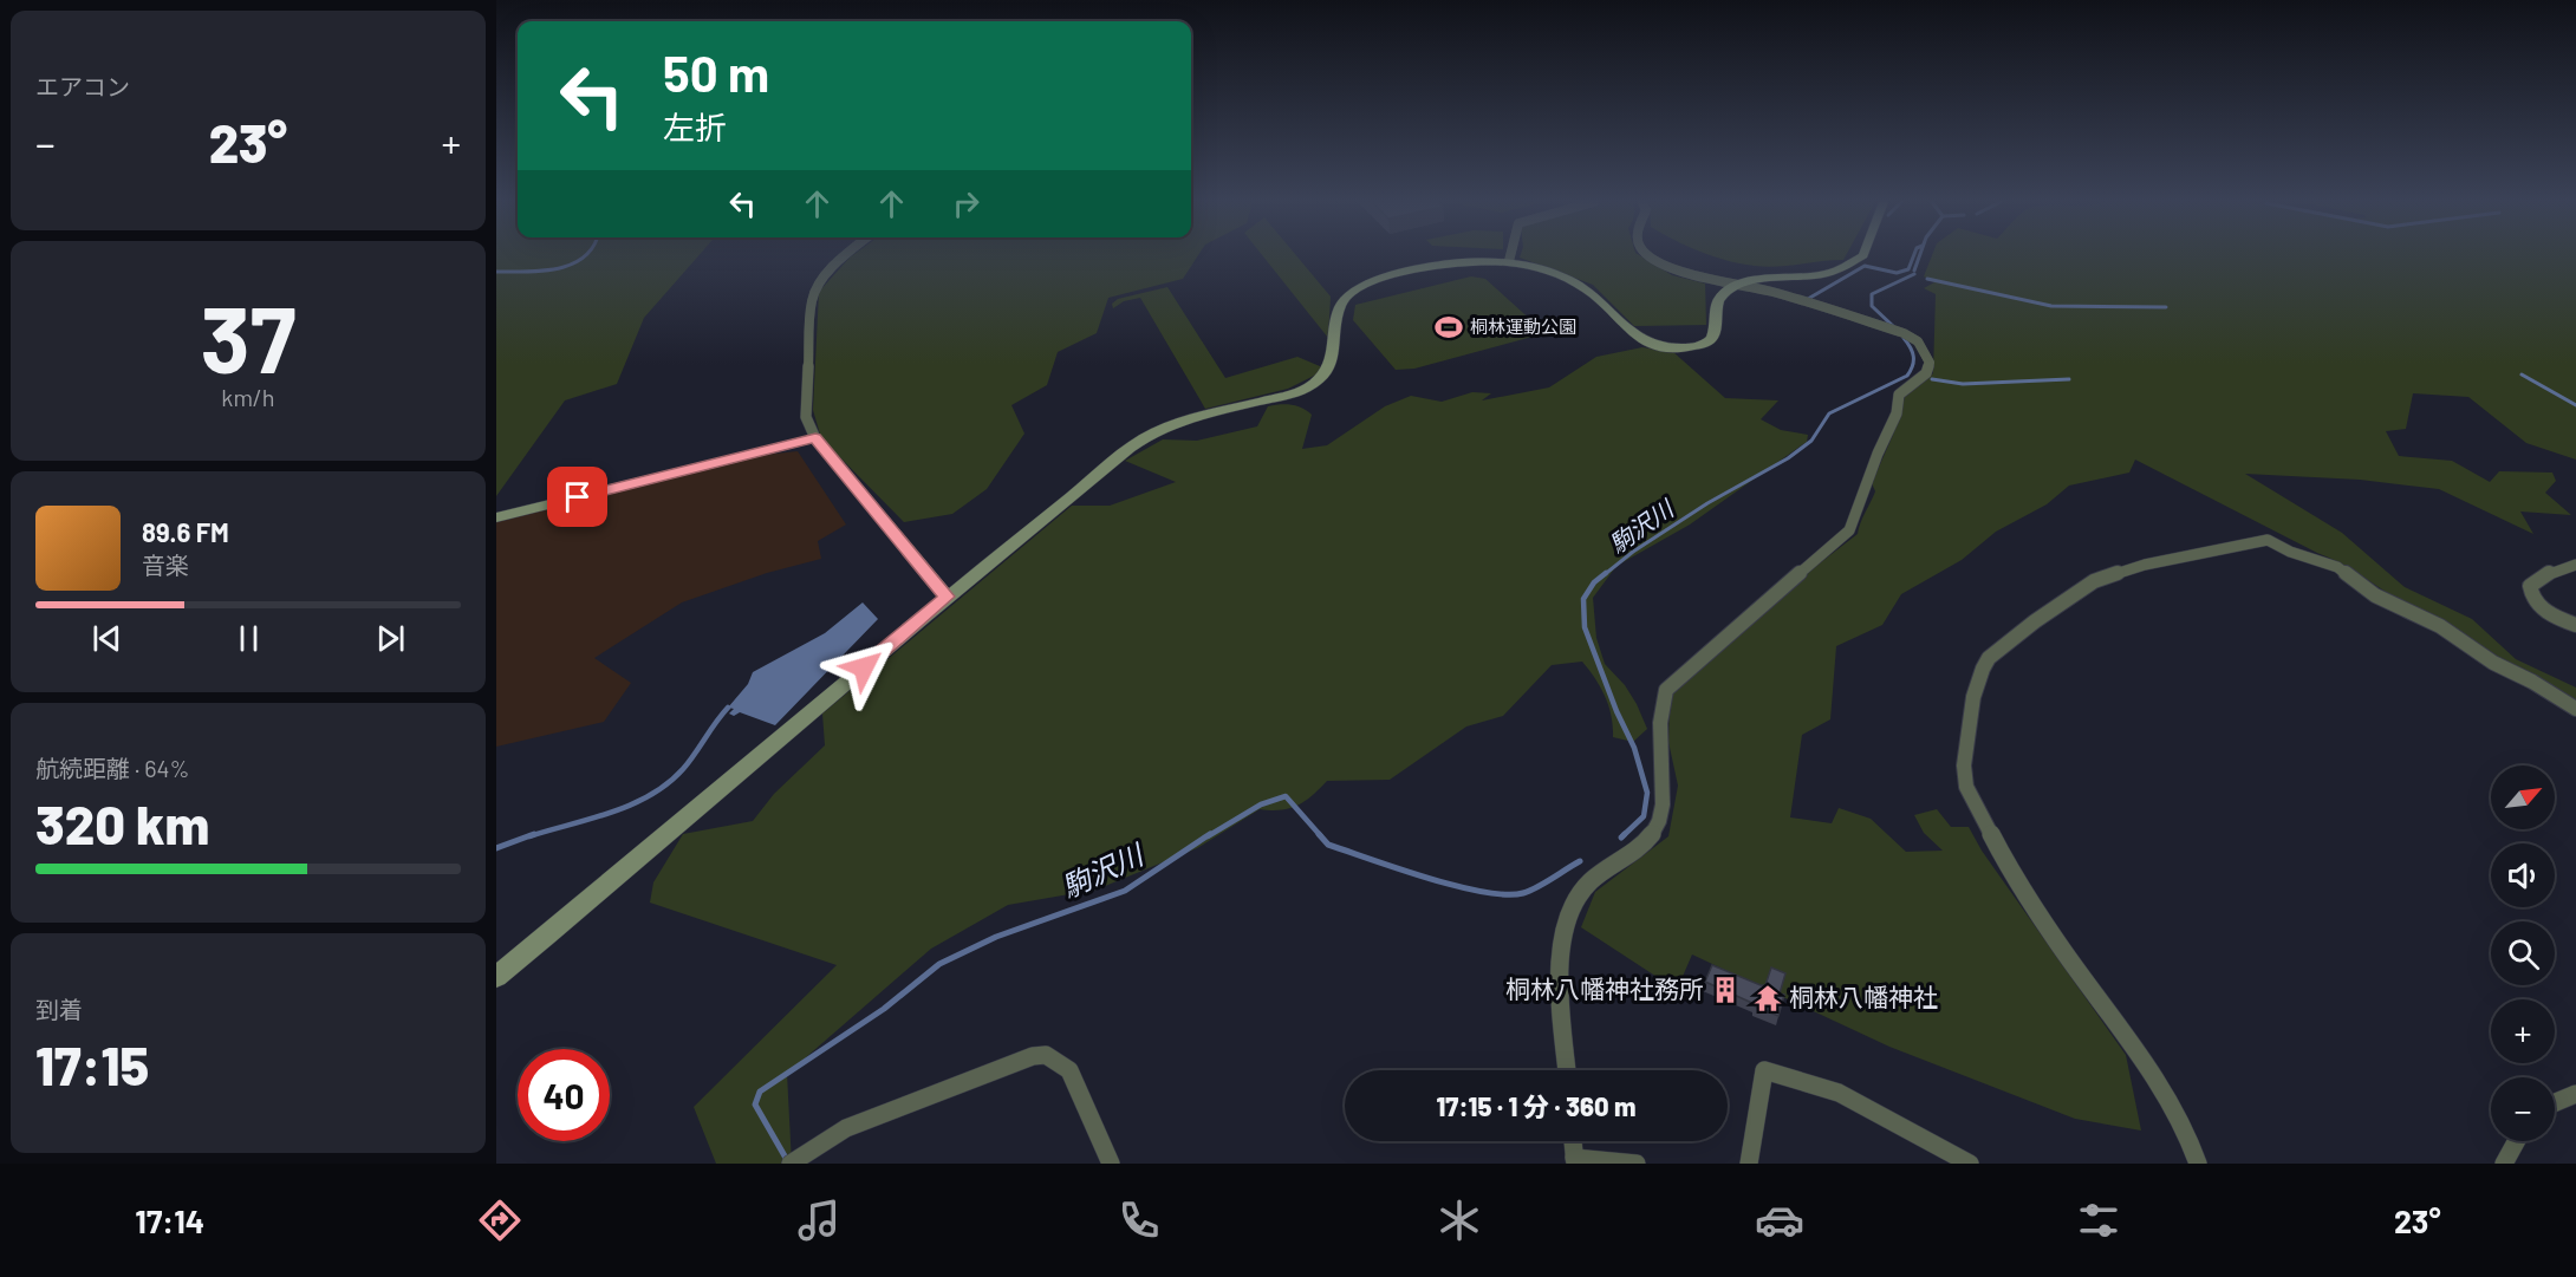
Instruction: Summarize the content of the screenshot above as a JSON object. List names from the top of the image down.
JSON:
{
  "water": ["駒沢川"],
  "places": {
    "sports": ["桐林運動公園"],
    "building": ["桐林八幡神社務所"],
    "temple": ["桐林八幡神社"]
  },
  "north": "top right",
  "page": {
    "tile": [
      "エアコン",
      ["37", "km/h"],
      ["航続距離 · 64%", "320 km"],
      ["到着", "17:15"]
    ],
    "turn": ["50 m", "左折"],
    "heat": ["−", "23°", "+"],
    "song": ["89.6 FM", "音楽"],
    "map_buttons": ["+", "−"],
    "limit": "40",
    "trip": "17:15 · 1 分 · 360 m",
    "tabs": ["17:14", "23°"]
  }
}
